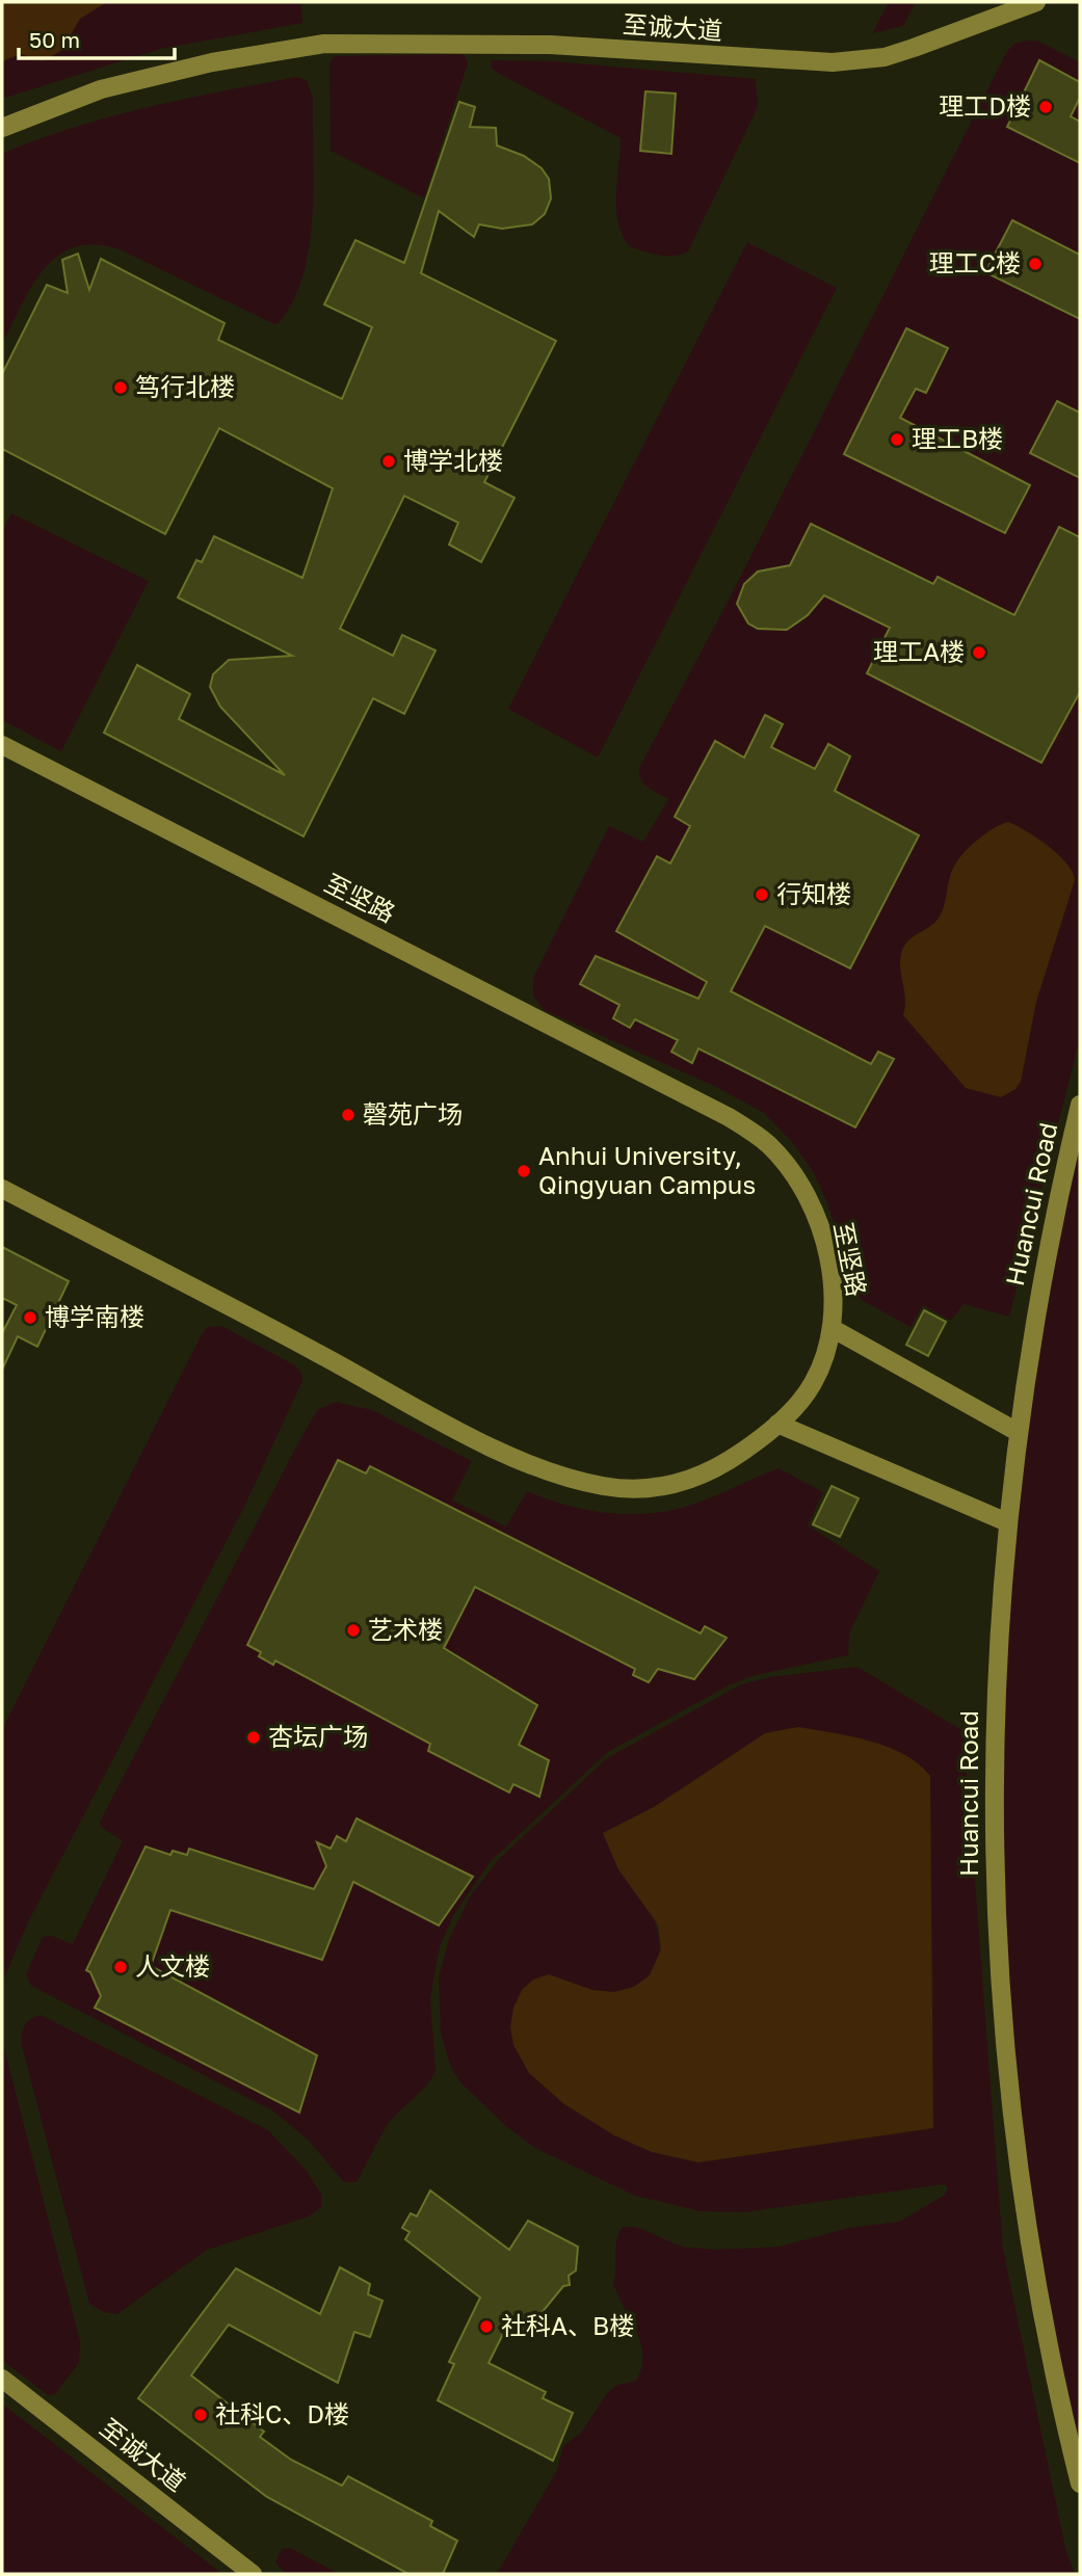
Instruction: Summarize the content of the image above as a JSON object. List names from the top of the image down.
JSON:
{
  "streets": {
    "street": ["至诚大道", "至坚路", "Huancui Road"]
  },
  "places": [
    "理工D楼",
    "理工C楼",
    "笃行北楼",
    "理工B楼",
    "博学北楼",
    "理工A楼",
    "行知楼",
    "磬苑广场",
    "Anhui University, Qingyuan Campus",
    "博学南楼",
    "艺术楼",
    "杏坛广场",
    "人文楼",
    "社科A、B楼",
    "社科C、D楼"
  ],
  "scale_bar": "50 m"
}
